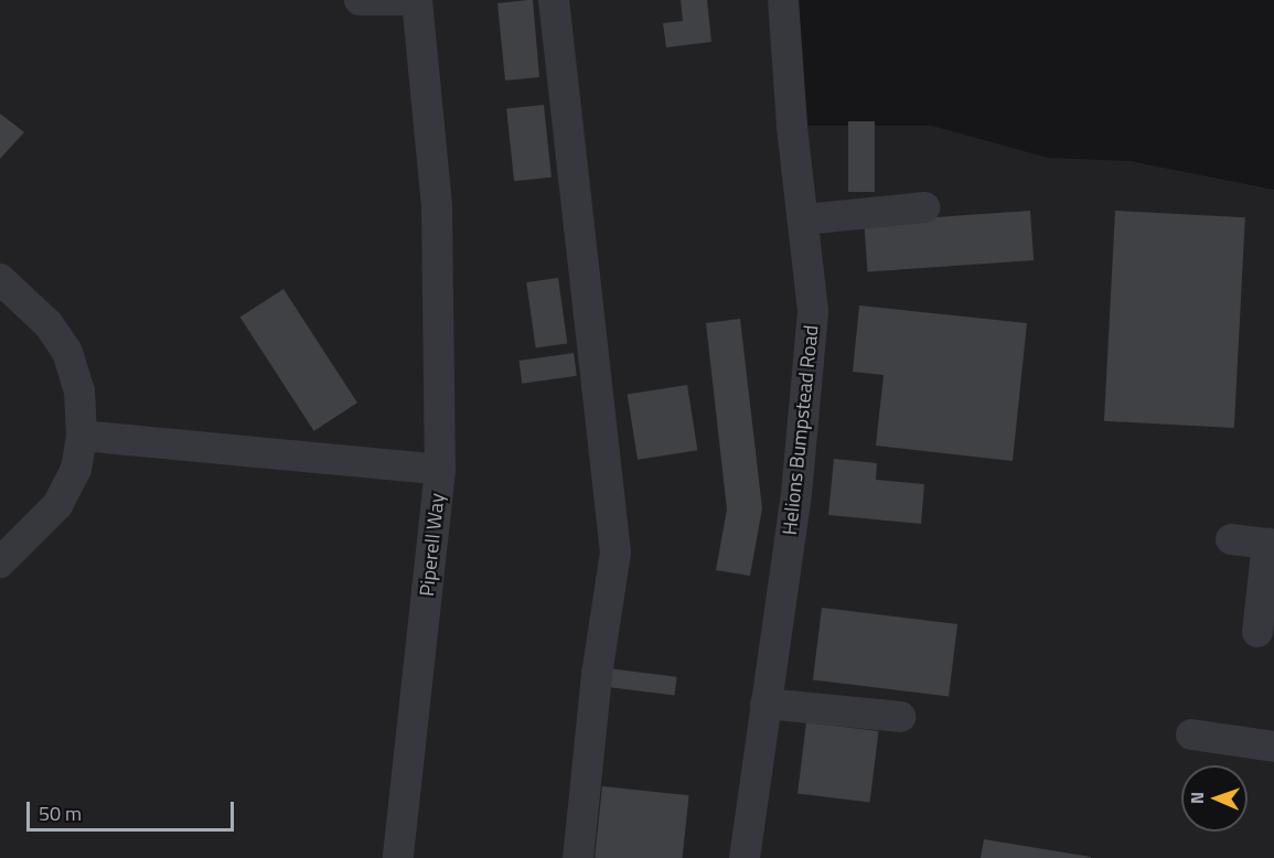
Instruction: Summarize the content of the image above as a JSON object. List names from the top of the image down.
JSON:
{
  "streets": {
    "street": ["Helions Bumpstead Road", "Piperell Way"]
  },
  "scale_bar": "50 m",
  "north": "left"
}
